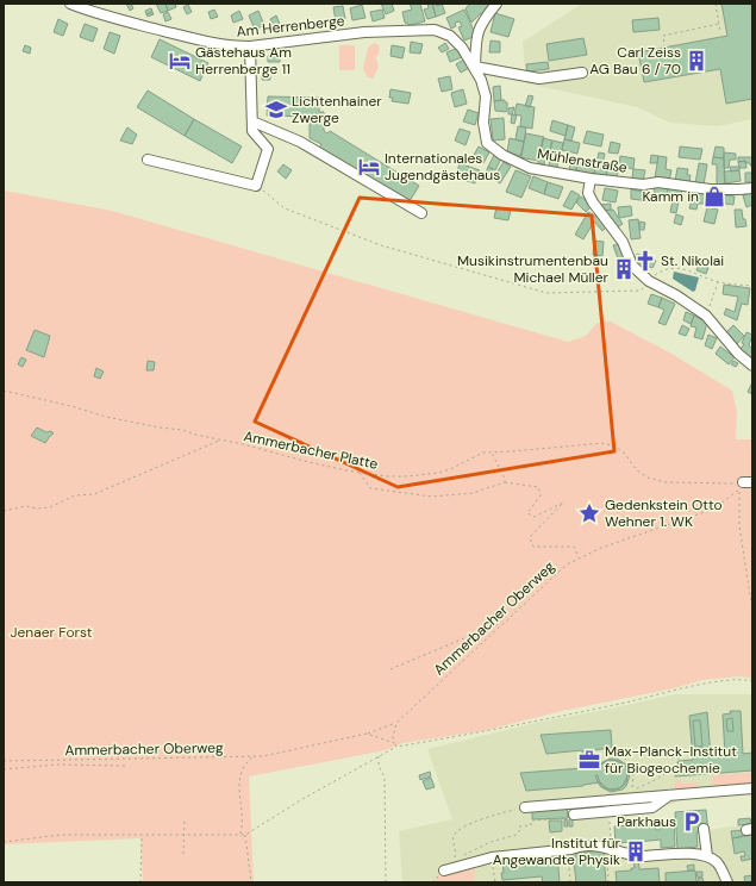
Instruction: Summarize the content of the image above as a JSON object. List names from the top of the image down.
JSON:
{
  "streets": {
    "street": ["Am Herrenberge", "Mühlenstraße"],
    "path": ["Ammerbacher Platte", "Ammerbacher Oberweg"]
  },
  "crossings": [
    ["Am Herrenberge", "Mühlenstraße"],
    ["Ammerbacher Platte", "Ammerbacher Oberweg"]
  ],
  "parks": ["Jenaer Forst"],
  "places": {
    "hotel": ["Gästehaus Am Herrenberge 11", "Internationales Jugendgästehaus"],
    "building": ["Carl Zeiss AG Bau 6 / 70", "Musikinstrumentenbau Michael Müller", "Institut für Angewandte Physik"],
    "school or university": ["Lichtenhainer Zwerge"],
    "shop": ["Kamm in"],
    "church": ["St. Nikolai"],
    "place": ["Gedenkstein Otto Wehner 1. WK"],
    "office": ["Max-Planck-Institut für Biogeochemie"],
    "parking": ["Parkhaus"]
  }
}
